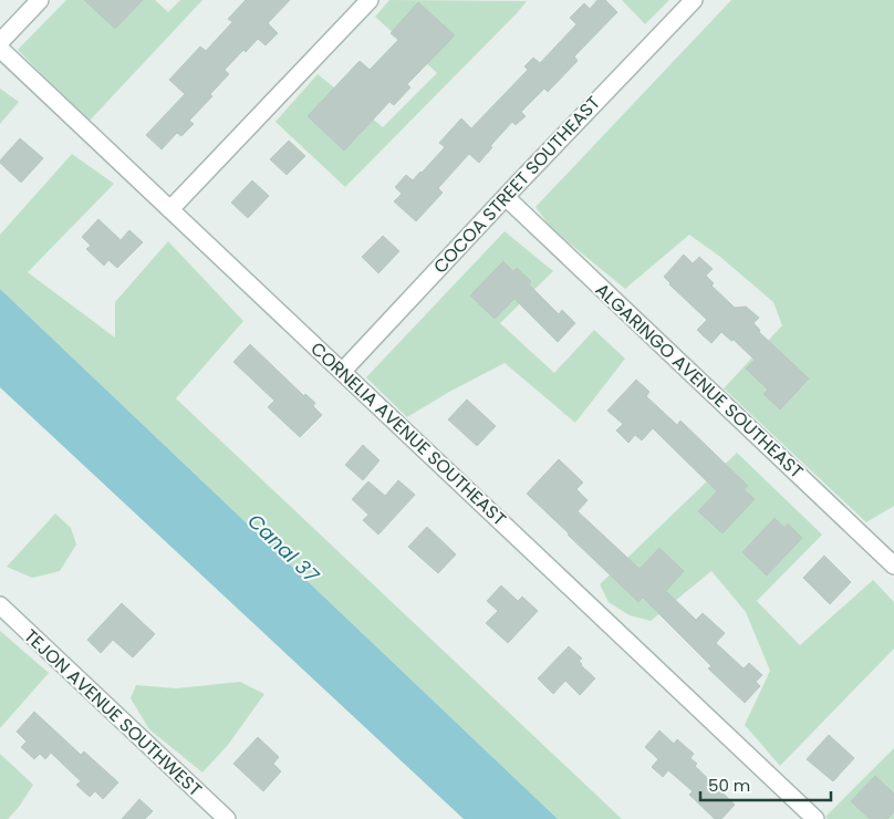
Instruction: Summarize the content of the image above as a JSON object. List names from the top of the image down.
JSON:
{
  "streets": {
    "street": [
      "COCOA STREET SOUTHEAST",
      "ALGARINGO AVENUE SOUTHEAST",
      "CORNELIA AVENUE SOUTHEAST",
      "TEJON AVENUE SOUTHWEST"
    ]
  },
  "crossings": [
    ["COCOA STREET SOUTHEAST", "ALGARINGO AVENUE SOUTHEAST"],
    ["COCOA STREET SOUTHEAST", "CORNELIA AVENUE SOUTHEAST"]
  ],
  "water": ["Canal 37"],
  "scale_bar": "50 m"
}
